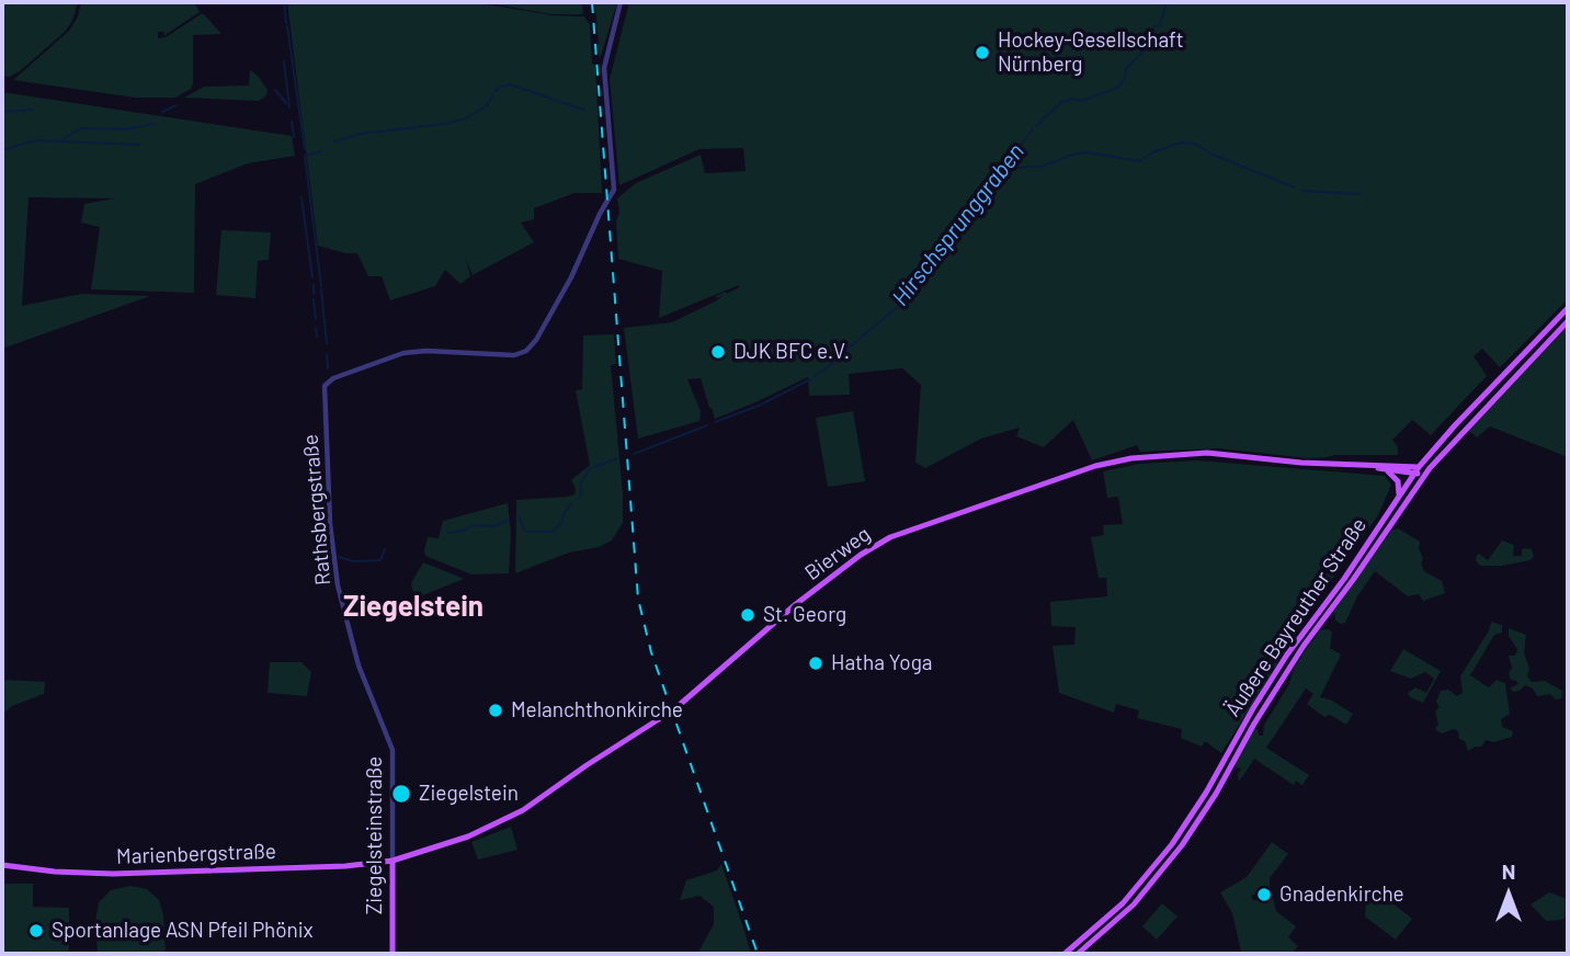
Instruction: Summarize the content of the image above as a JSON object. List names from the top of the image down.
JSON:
{
  "streets": {
    "main road": [
      "Bierweg",
      "Äußere Bayreuther Straße",
      "Ziegelsteinstraße",
      "Marienbergstraße"
    ],
    "street": ["Rathsbergstraße"]
  },
  "crossings": [
    ["Rathsbergstraße", "Ziegelsteinstraße"],
    ["Bierweg", "Äußere Bayreuther Straße"],
    ["Bierweg", "Ziegelsteinstraße"],
    ["Bierweg", "Marienbergstraße"],
    ["Ziegelsteinstraße", "Marienbergstraße"]
  ],
  "districts": ["Ziegelstein"],
  "water": ["Hirschsprunggraben"],
  "places": [
    "Hockey-Gesellschaft Nürnberg",
    "DJK BFC e.V.",
    "St. Georg",
    "Hatha Yoga",
    "Melanchthonkirche",
    "Ziegelstein",
    "Gnadenkirche",
    "Sportanlage ASN Pfeil Phönix"
  ],
  "north": "top"
}
